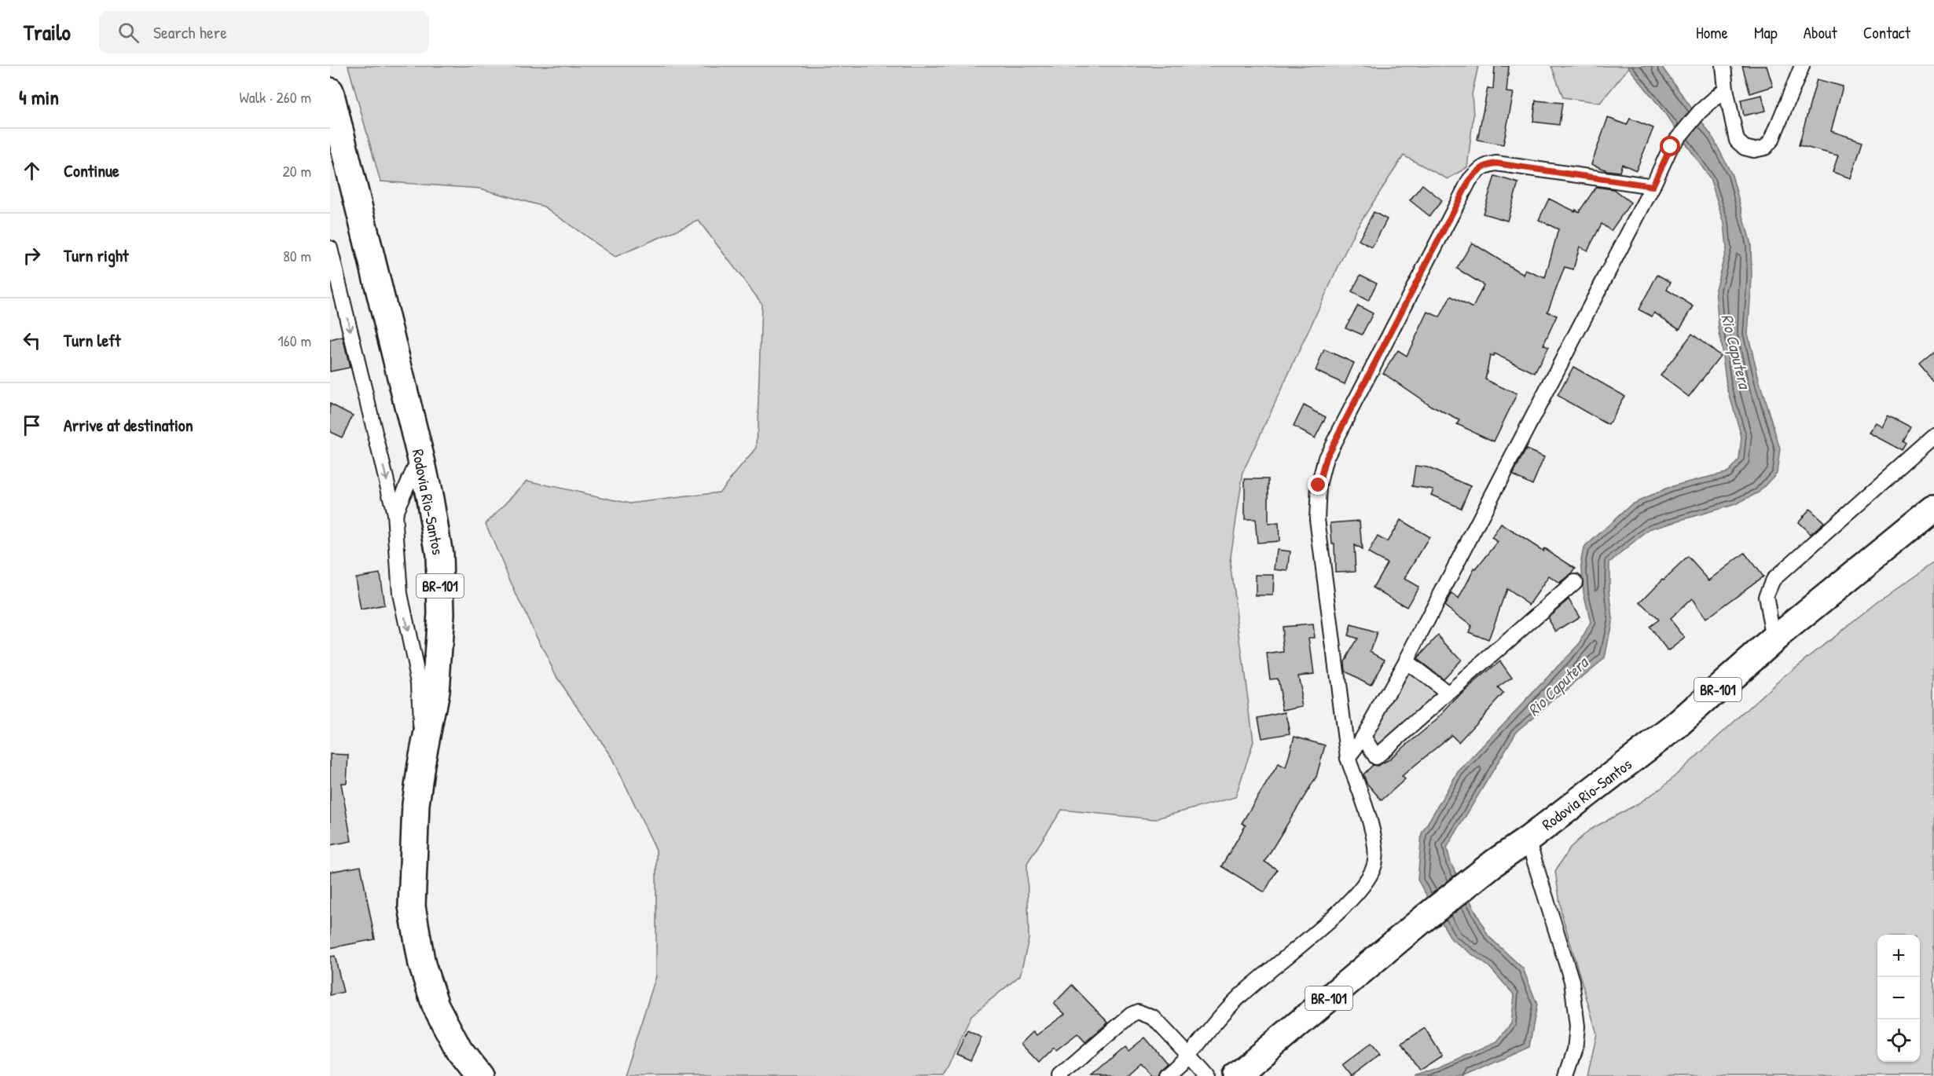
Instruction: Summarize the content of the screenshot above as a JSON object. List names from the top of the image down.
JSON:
{
  "streets": {
    "highway": ["Rodovia Rio-Santos", "BR-101"]
  },
  "water": ["Rio Caputera"],
  "page": {
    "header": "Trailo",
    "search": "Search here",
    "nav": [
      "Home",
      "Map",
      "About",
      "Contact"
    ],
    "heading": ["4 min", "Walk · 260 m"],
    "list": [
      ["Continue", "20 m"],
      ["Turn right", "80 m"],
      ["Turn left", "160 m"],
      "Arrive at destination"
    ],
    "map_buttons": ["+", "−"]
  }
}
